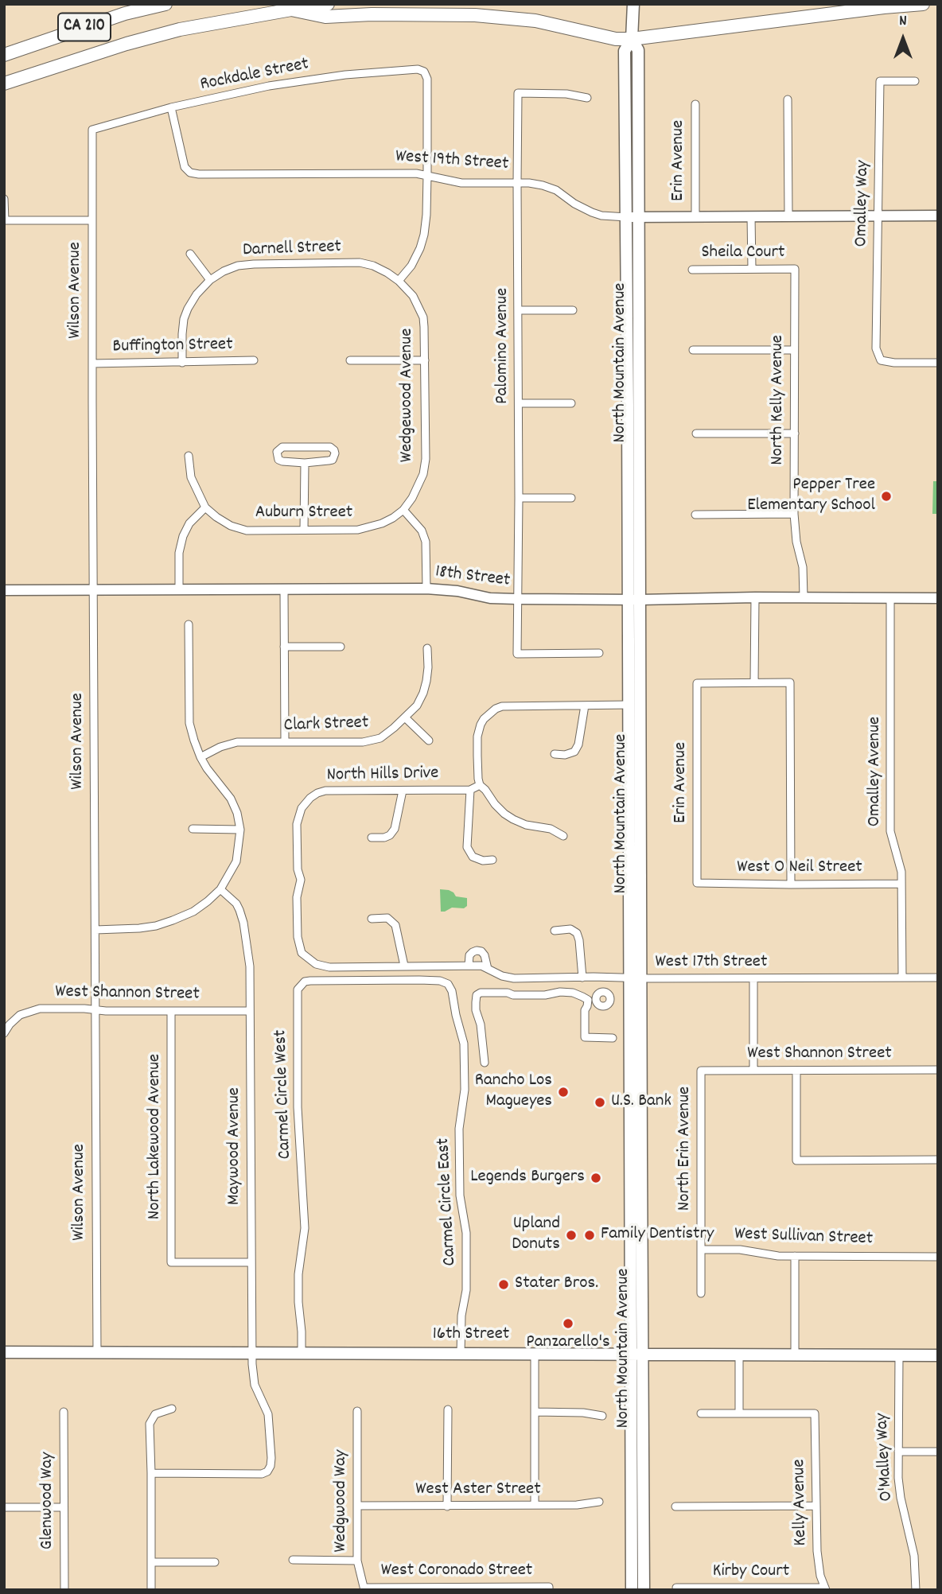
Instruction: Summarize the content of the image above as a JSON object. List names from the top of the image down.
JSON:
{
  "streets": {
    "highway": ["CA 210"],
    "main road": [
      "West 19th Street",
      "North Mountain Avenue",
      "18th Street",
      "16th Street"
    ],
    "street": [
      "Rockdale Street",
      "Erin Avenue",
      "Omalley Way",
      "Darnell Street",
      "Sheila Court",
      "Wilson Avenue",
      "Palomino Avenue",
      "Buffington Street",
      "Wedgewood Avenue",
      "North Kelly Avenue",
      "Auburn Street",
      "Clark Street",
      "Omalley Avenue",
      "North Hills Drive",
      "West O Neil Street",
      "West 17th Street",
      "West Shannon Street",
      "Carmel Circle West",
      "North Lakewood Avenue",
      "Maywood Avenue",
      "North Erin Avenue",
      "Carmel Circle East",
      "West Sullivan Street",
      "O'Malley Way",
      "West Aster Street",
      "Glenwood Way",
      "Wedgwood Way",
      "Kelly Avenue",
      "West Coronado Street",
      "Kirby Court"
    ]
  },
  "crossings": [
    ["Rockdale Street", "West 19th Street"],
    ["Rockdale Street", "Wilson Avenue"],
    ["Erin Avenue", "West 19th Street"],
    ["Erin Avenue", "West O Neil Street"],
    ["West 19th Street", "Omalley Way"],
    ["West 19th Street", "Palomino Avenue"],
    ["West 19th Street", "North Mountain Avenue"],
    ["Darnell Street", "Buffington Street"],
    ["Darnell Street", "Wedgewood Avenue"],
    ["Sheila Court", "North Kelly Avenue"],
    ["Wilson Avenue", "Buffington Street"],
    ["Wilson Avenue", "18th Street"],
    ["Wilson Avenue", "West Shannon Street"],
    ["Wilson Avenue", "16th Street"],
    ["Palomino Avenue", "18th Street"],
    ["North Mountain Avenue", "18th Street"],
    ["North Mountain Avenue", "West 17th Street"],
    ["North Mountain Avenue", "16th Street"],
    ["Wedgewood Avenue", "Auburn Street"],
    ["North Kelly Avenue", "18th Street"],
    ["18th Street", "Omalley Avenue"],
    ["Omalley Avenue", "West O Neil Street"],
    ["Omalley Avenue", "West 17th Street"],
    ["North Hills Drive", "West 17th Street"],
    ["West Shannon Street", "North Lakewood Avenue"],
    ["West Shannon Street", "Maywood Avenue"],
    ["West Shannon Street", "North Erin Avenue"],
    ["Carmel Circle West", "Carmel Circle East"],
    ["Carmel Circle West", "16th Street"],
    ["North Lakewood Avenue", "Maywood Avenue"],
    ["Maywood Avenue", "16th Street"],
    ["North Erin Avenue", "West Sullivan Street"],
    ["Carmel Circle East", "16th Street"],
    ["16th Street", "O'Malley Way"],
    ["West Aster Street", "Wedgwood Way"],
    ["Wedgwood Way", "West Coronado Street"],
    ["Kelly Avenue", "Kirby Court"]
  ],
  "places": [
    "Pepper Tree Elementary School",
    "Rancho Los Magueyes",
    "U.S. Bank",
    "Legends Burgers",
    "Upland Donuts",
    "Family Dentistry",
    "Stater Bros.",
    "Panzarello's"
  ],
  "north": "top"
}
